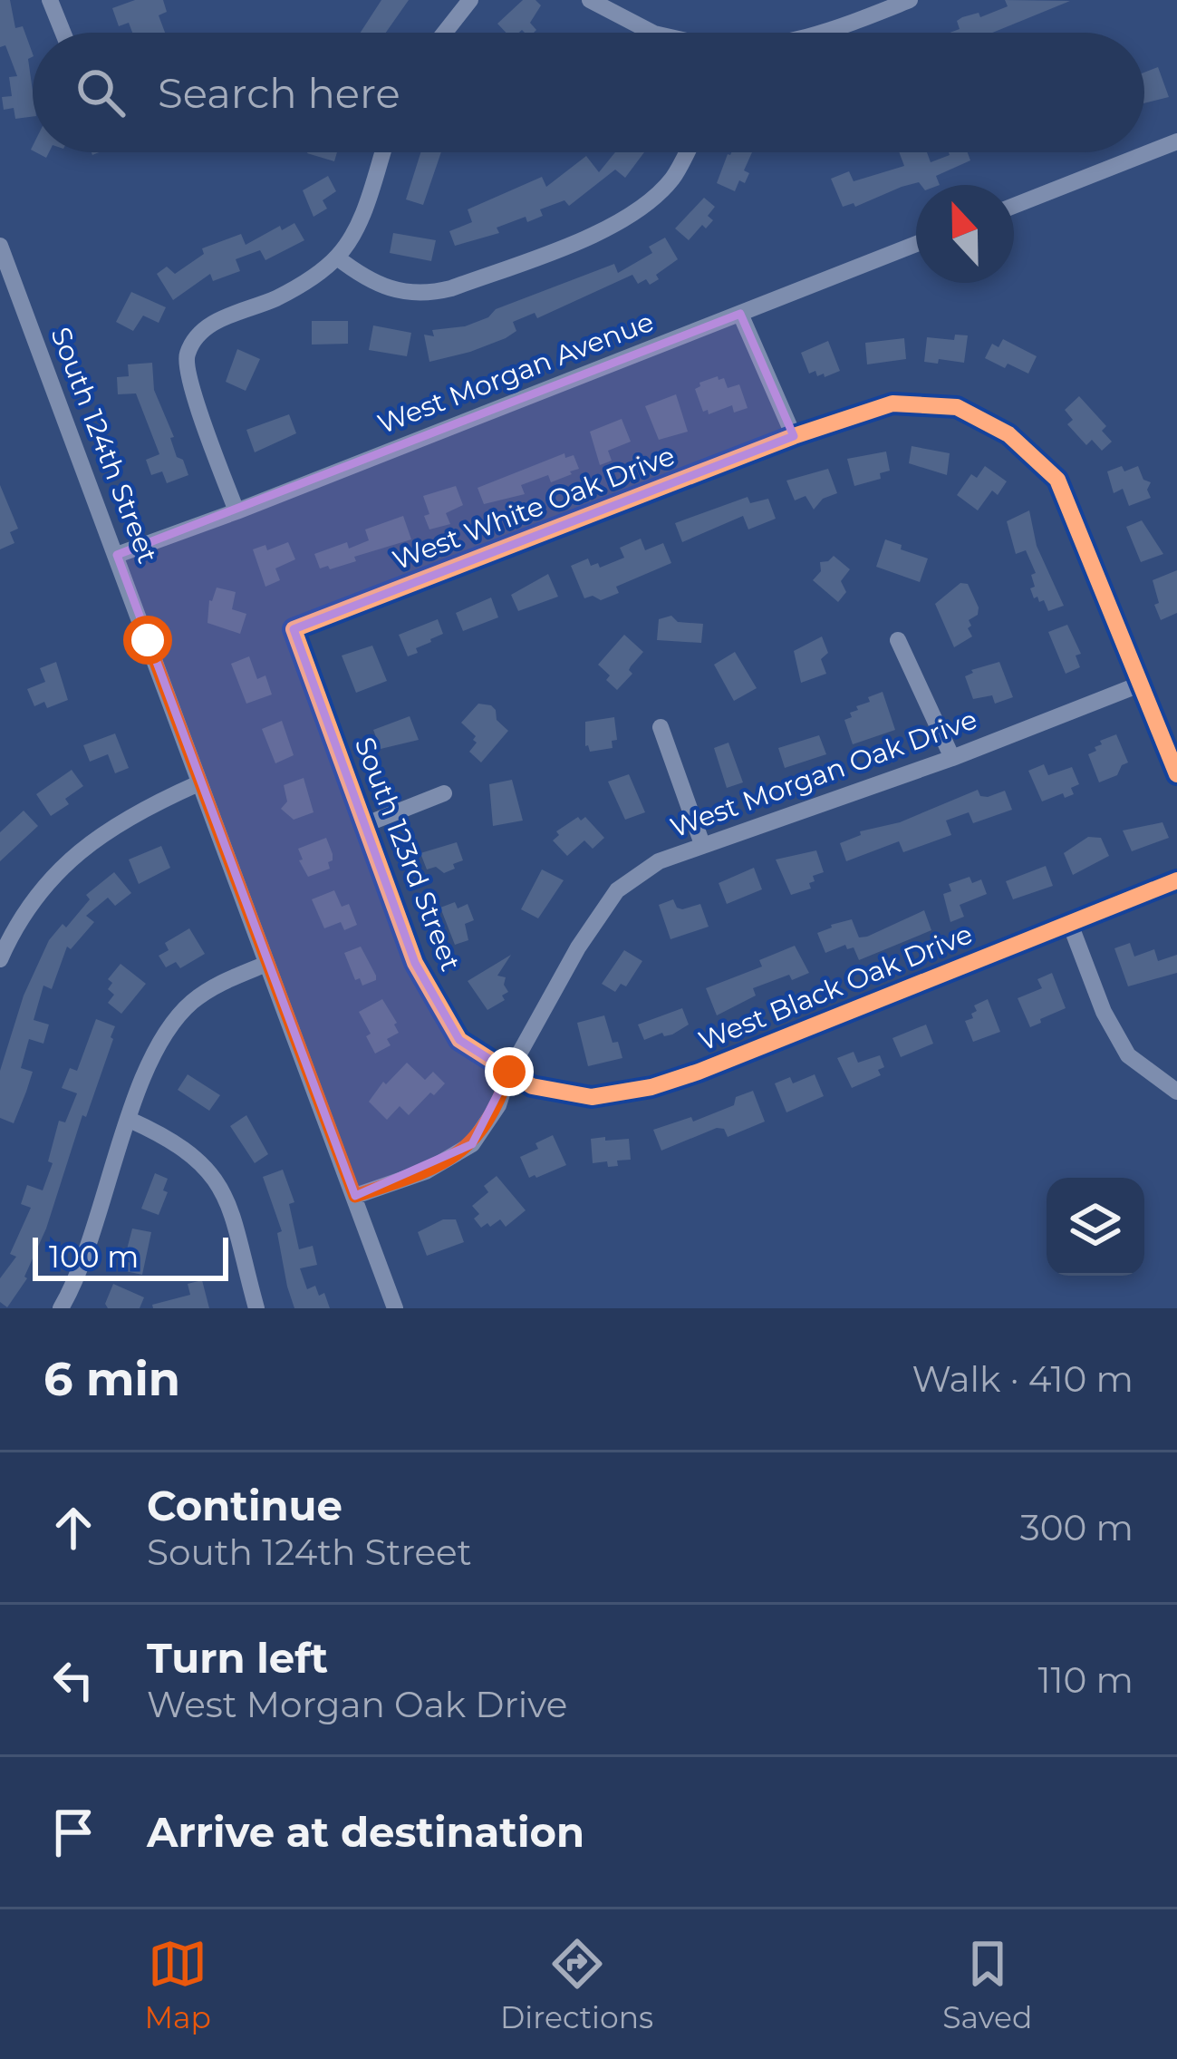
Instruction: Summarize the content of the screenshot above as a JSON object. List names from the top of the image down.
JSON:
{
  "streets": {
    "street": [
      "West Morgan Avenue",
      "South 124th Street",
      "West White Oak Drive",
      "West Morgan Oak Drive",
      "South 123rd Street",
      "West Black Oak Drive"
    ]
  },
  "crossings": [
    ["West Morgan Avenue", "South 124th Street"],
    ["South 124th Street", "West Morgan Oak Drive"],
    ["West White Oak Drive", "West Morgan Oak Drive"],
    ["West White Oak Drive", "South 123rd Street"],
    ["West Morgan Oak Drive", "South 123rd Street"],
    ["West Morgan Oak Drive", "West Black Oak Drive"],
    ["South 123rd Street", "West Black Oak Drive"]
  ],
  "scale_bar": "100 m",
  "north": "top",
  "page": {
    "search": "Search here",
    "scale": "100 m",
    "heading": ["6 min", "Walk · 410 m"],
    "list": [
      ["Continue", "South 124th Street", "300 m"],
      ["Turn left", "West Morgan Oak Drive", "110 m"],
      "Arrive at destination"
    ],
    "nav": ["Map", "Directions", "Saved"]
  }
}
